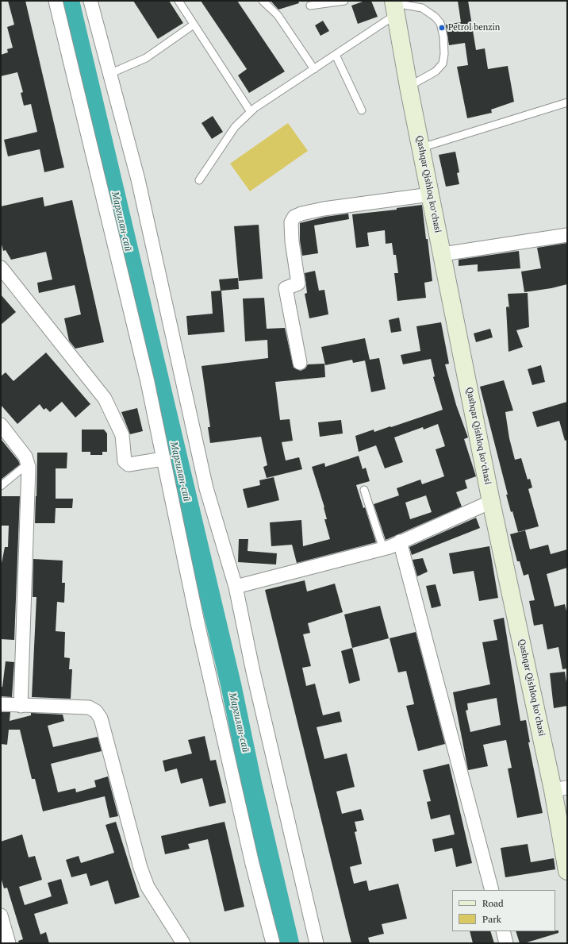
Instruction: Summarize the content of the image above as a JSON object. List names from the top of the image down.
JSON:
{
  "streets": {
    "main road": ["Qashqar Qishloq koʻchasi"]
  },
  "water": ["Маргилан-сай"],
  "places": ["Petrol benzin"],
  "legend": ["Road", "Park"]
}
